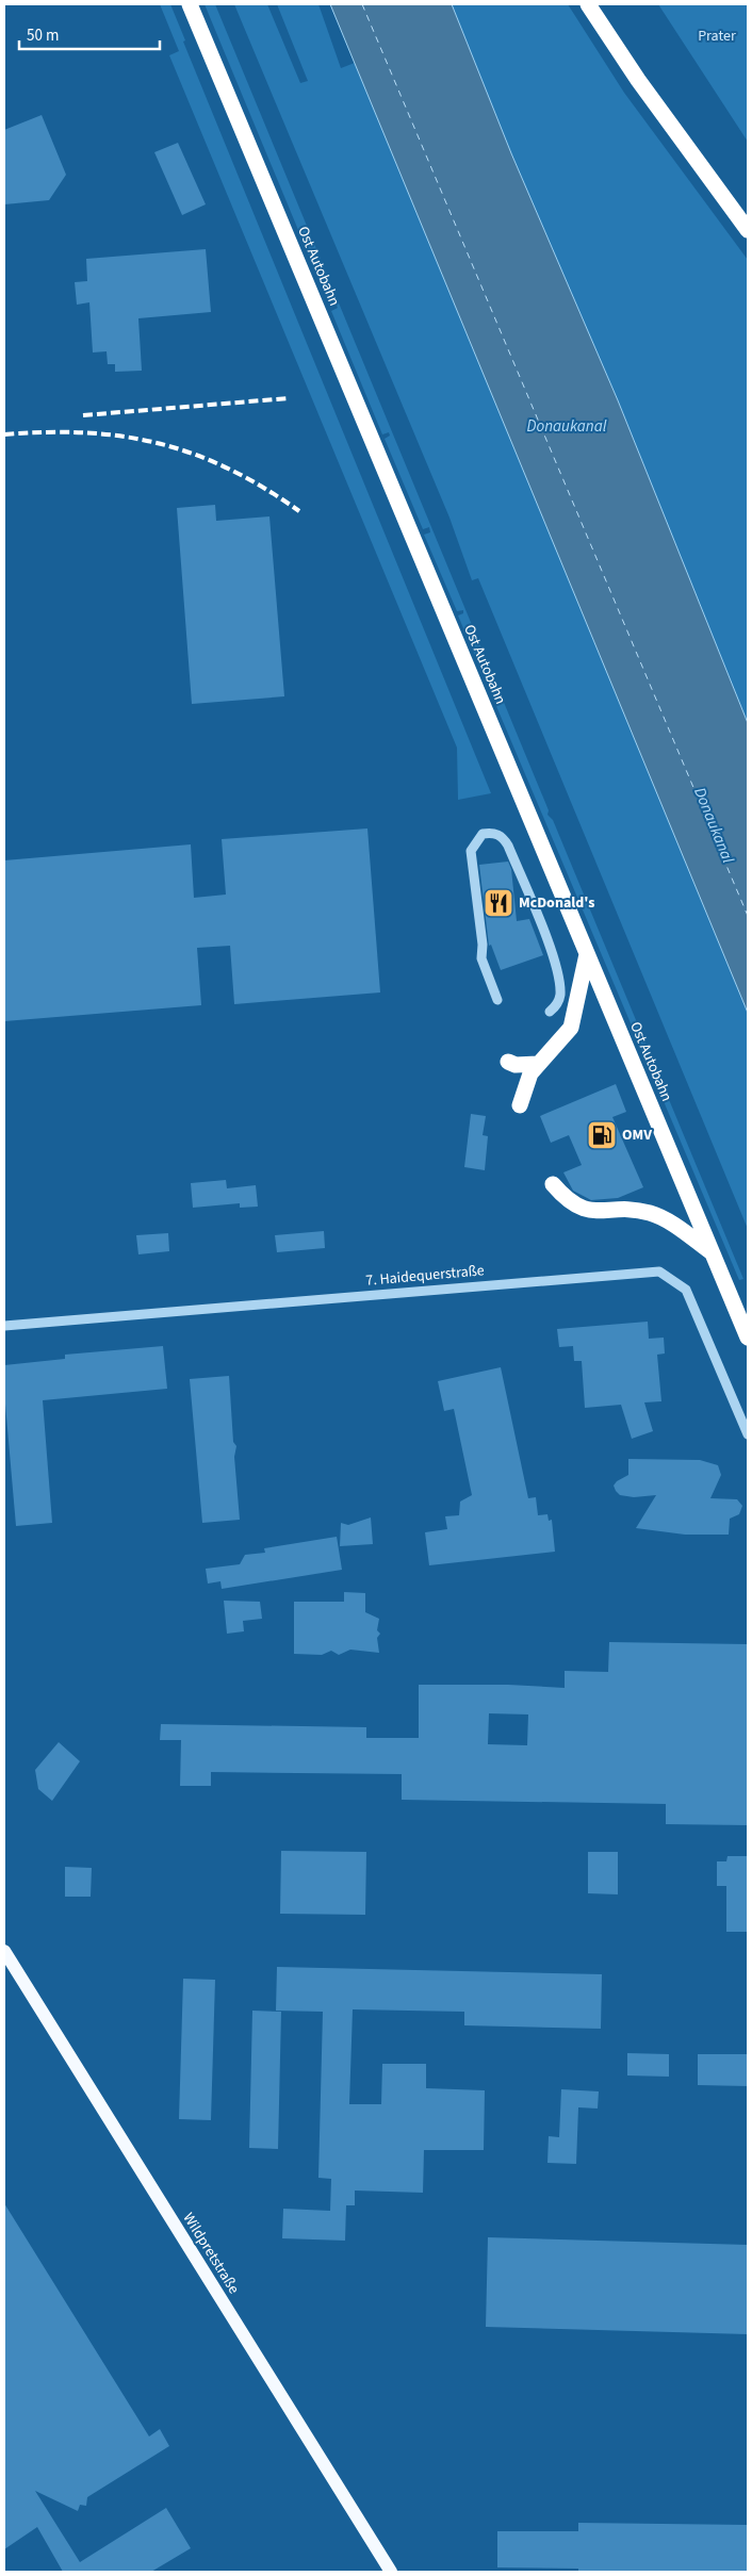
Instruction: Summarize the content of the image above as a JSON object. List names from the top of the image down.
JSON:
{
  "streets": {
    "highway": ["Ost Autobahn"],
    "main road": ["Wildpretstraße"],
    "street": ["7. Haidequerstraße"]
  },
  "water": ["Donaukanal"],
  "parks": ["Prater"],
  "places": {
    "restaurant": ["McDonald's"],
    "fuel station": ["OMV"]
  },
  "scale_bar": "50 m"
}
